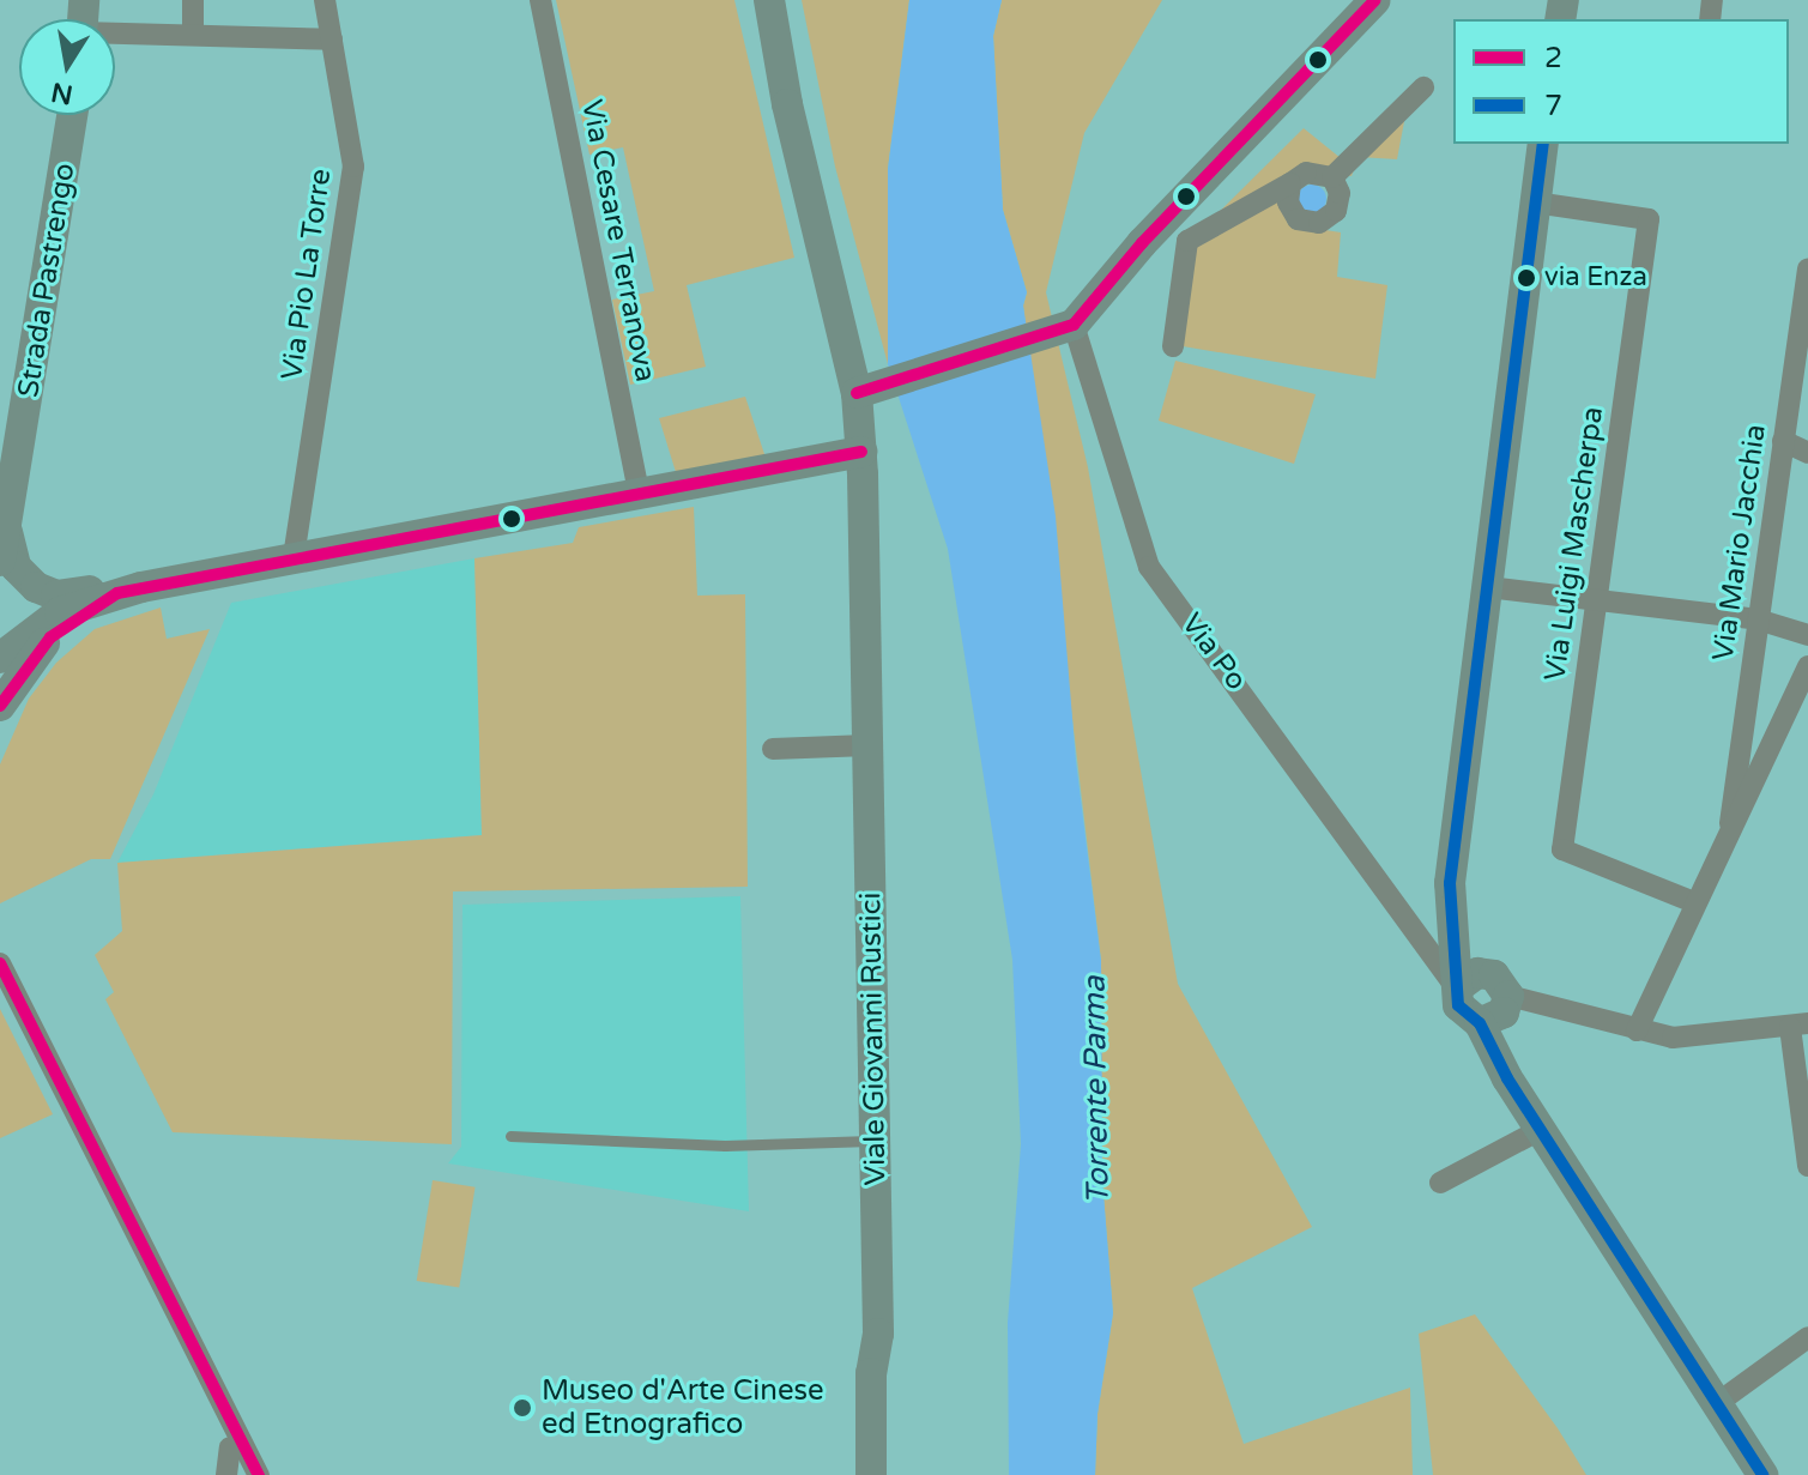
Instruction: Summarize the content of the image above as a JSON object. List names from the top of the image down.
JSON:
{
  "streets": {
    "street": [
      "Via Cesare Terranova",
      "Via Pio La Torre",
      "Strada Pastrengo",
      "Via Mario Jacchia",
      "Via Luigi Mascherpa",
      "Via Po",
      "Viale Giovanni Rustici"
    ]
  },
  "crossings": [
    ["Via Mario Jacchia", "Via Luigi Mascherpa"]
  ],
  "water": ["Torrente Parma"],
  "places": ["via Enza", "Museo d'Arte Cinese ed Etnografico"],
  "lines": ["transit line 2", "transit line 7"],
  "legend": ["2", "7"],
  "north": "bottom"
}
